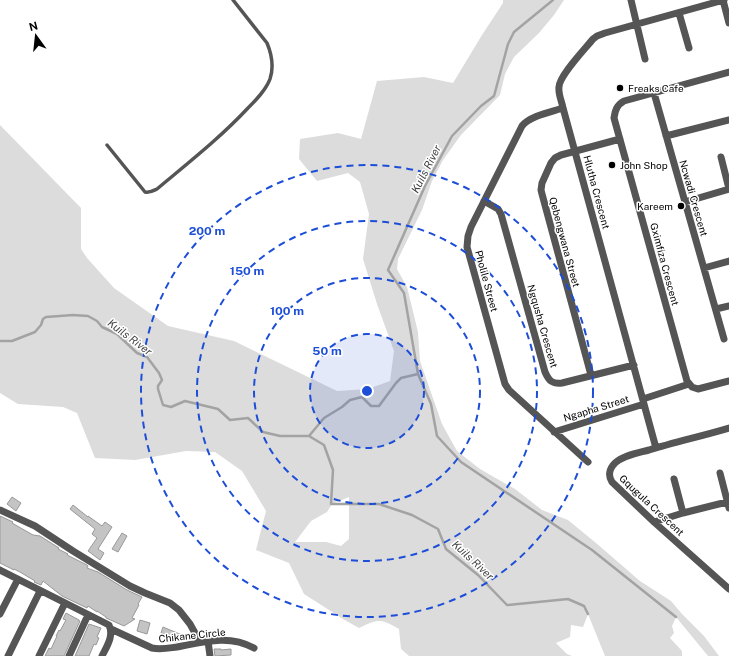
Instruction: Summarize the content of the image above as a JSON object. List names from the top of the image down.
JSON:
{
  "streets": {
    "street": [
      "Hlutha Crescent",
      "Ncwadi Crescent",
      "Qebengwana Street",
      "Gximfiza Crescent",
      "Pholile Street",
      "Ngqusha Crescent",
      "Ngapha Street",
      "Gqugula Crescent",
      "Chikane Circle"
    ]
  },
  "crossings": [
    ["Hlutha Crescent", "Qebengwana Street"],
    ["Hlutha Crescent", "Pholile Street"],
    ["Hlutha Crescent", "Ngqusha Crescent"],
    ["Hlutha Crescent", "Ngapha Street"],
    ["Hlutha Crescent", "Gqugula Crescent"],
    ["Ncwadi Crescent", "Gximfiza Crescent"],
    ["Qebengwana Street", "Gximfiza Crescent"],
    ["Qebengwana Street", "Ngqusha Crescent"],
    ["Gximfiza Crescent", "Ngapha Street"],
    ["Pholile Street", "Ngqusha Crescent"],
    ["Pholile Street", "Ngapha Street"]
  ],
  "water": ["Kuils River"],
  "places": ["Freaks Cafe", "John Shop", "Kareem"],
  "north": "top",
  "rings": [
    "200 m",
    "150 m",
    "100 m",
    "50 m"
  ]
}
